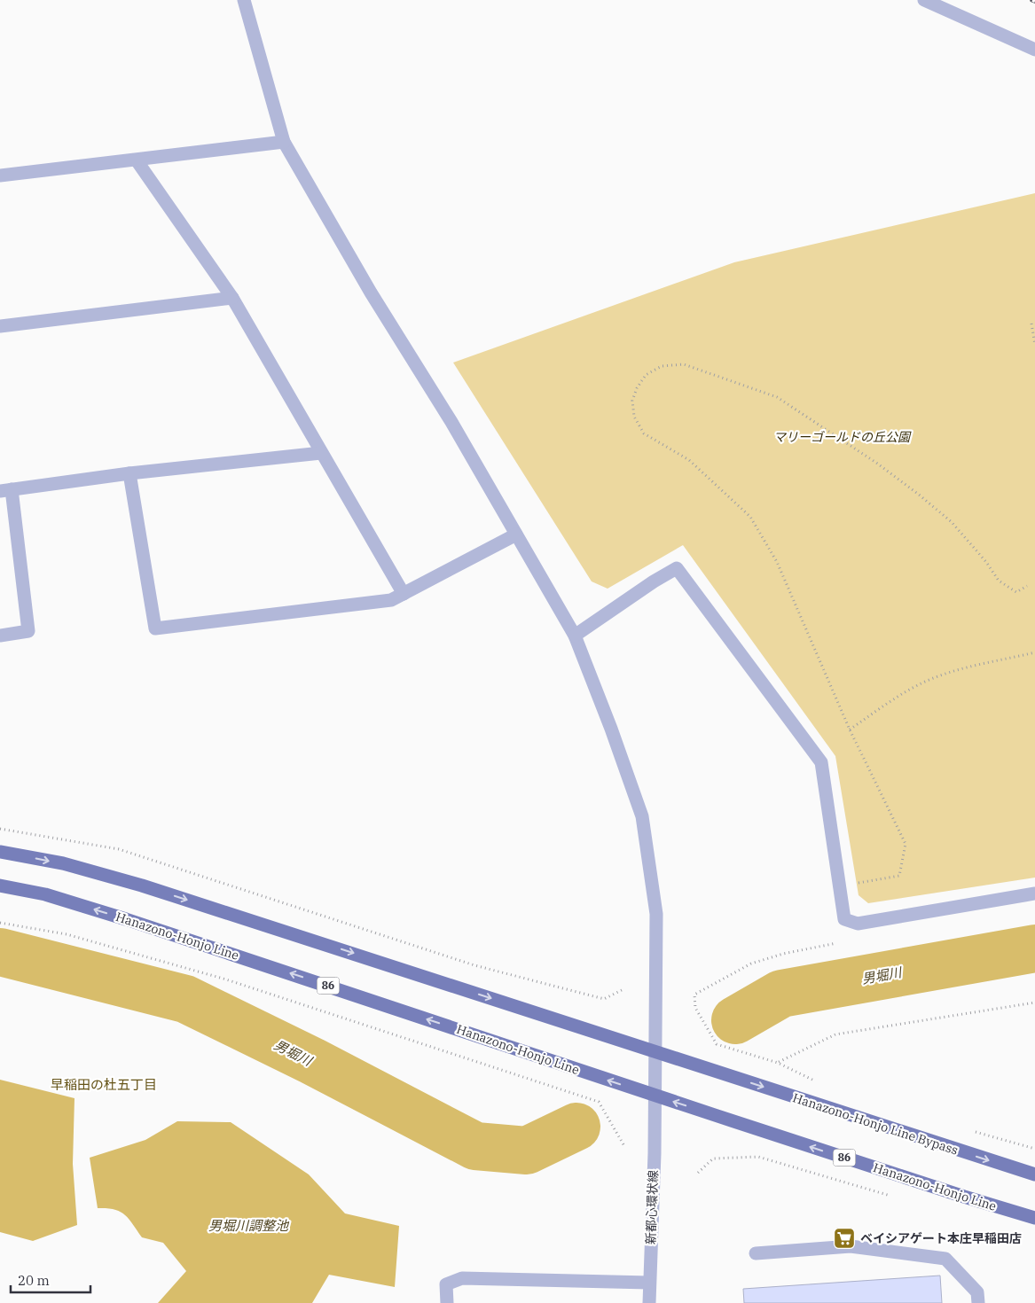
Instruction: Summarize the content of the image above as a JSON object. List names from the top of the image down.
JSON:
{
  "streets": {
    "main road": ["Hanazono-Honjo Line", "86"],
    "street": ["新都心環状線"]
  },
  "crossings": [
    ["Hanazono-Honjo Line", "新都心環状線"]
  ],
  "districts": ["早稲田の杜五丁目"],
  "water": ["男堀川", "男堀川調整池"],
  "parks": ["マリーゴールドの丘公園"],
  "places": {
    "supermarket": ["ベイシアゲート本庄早稲田店"]
  },
  "scale_bar": "20 m"
}
